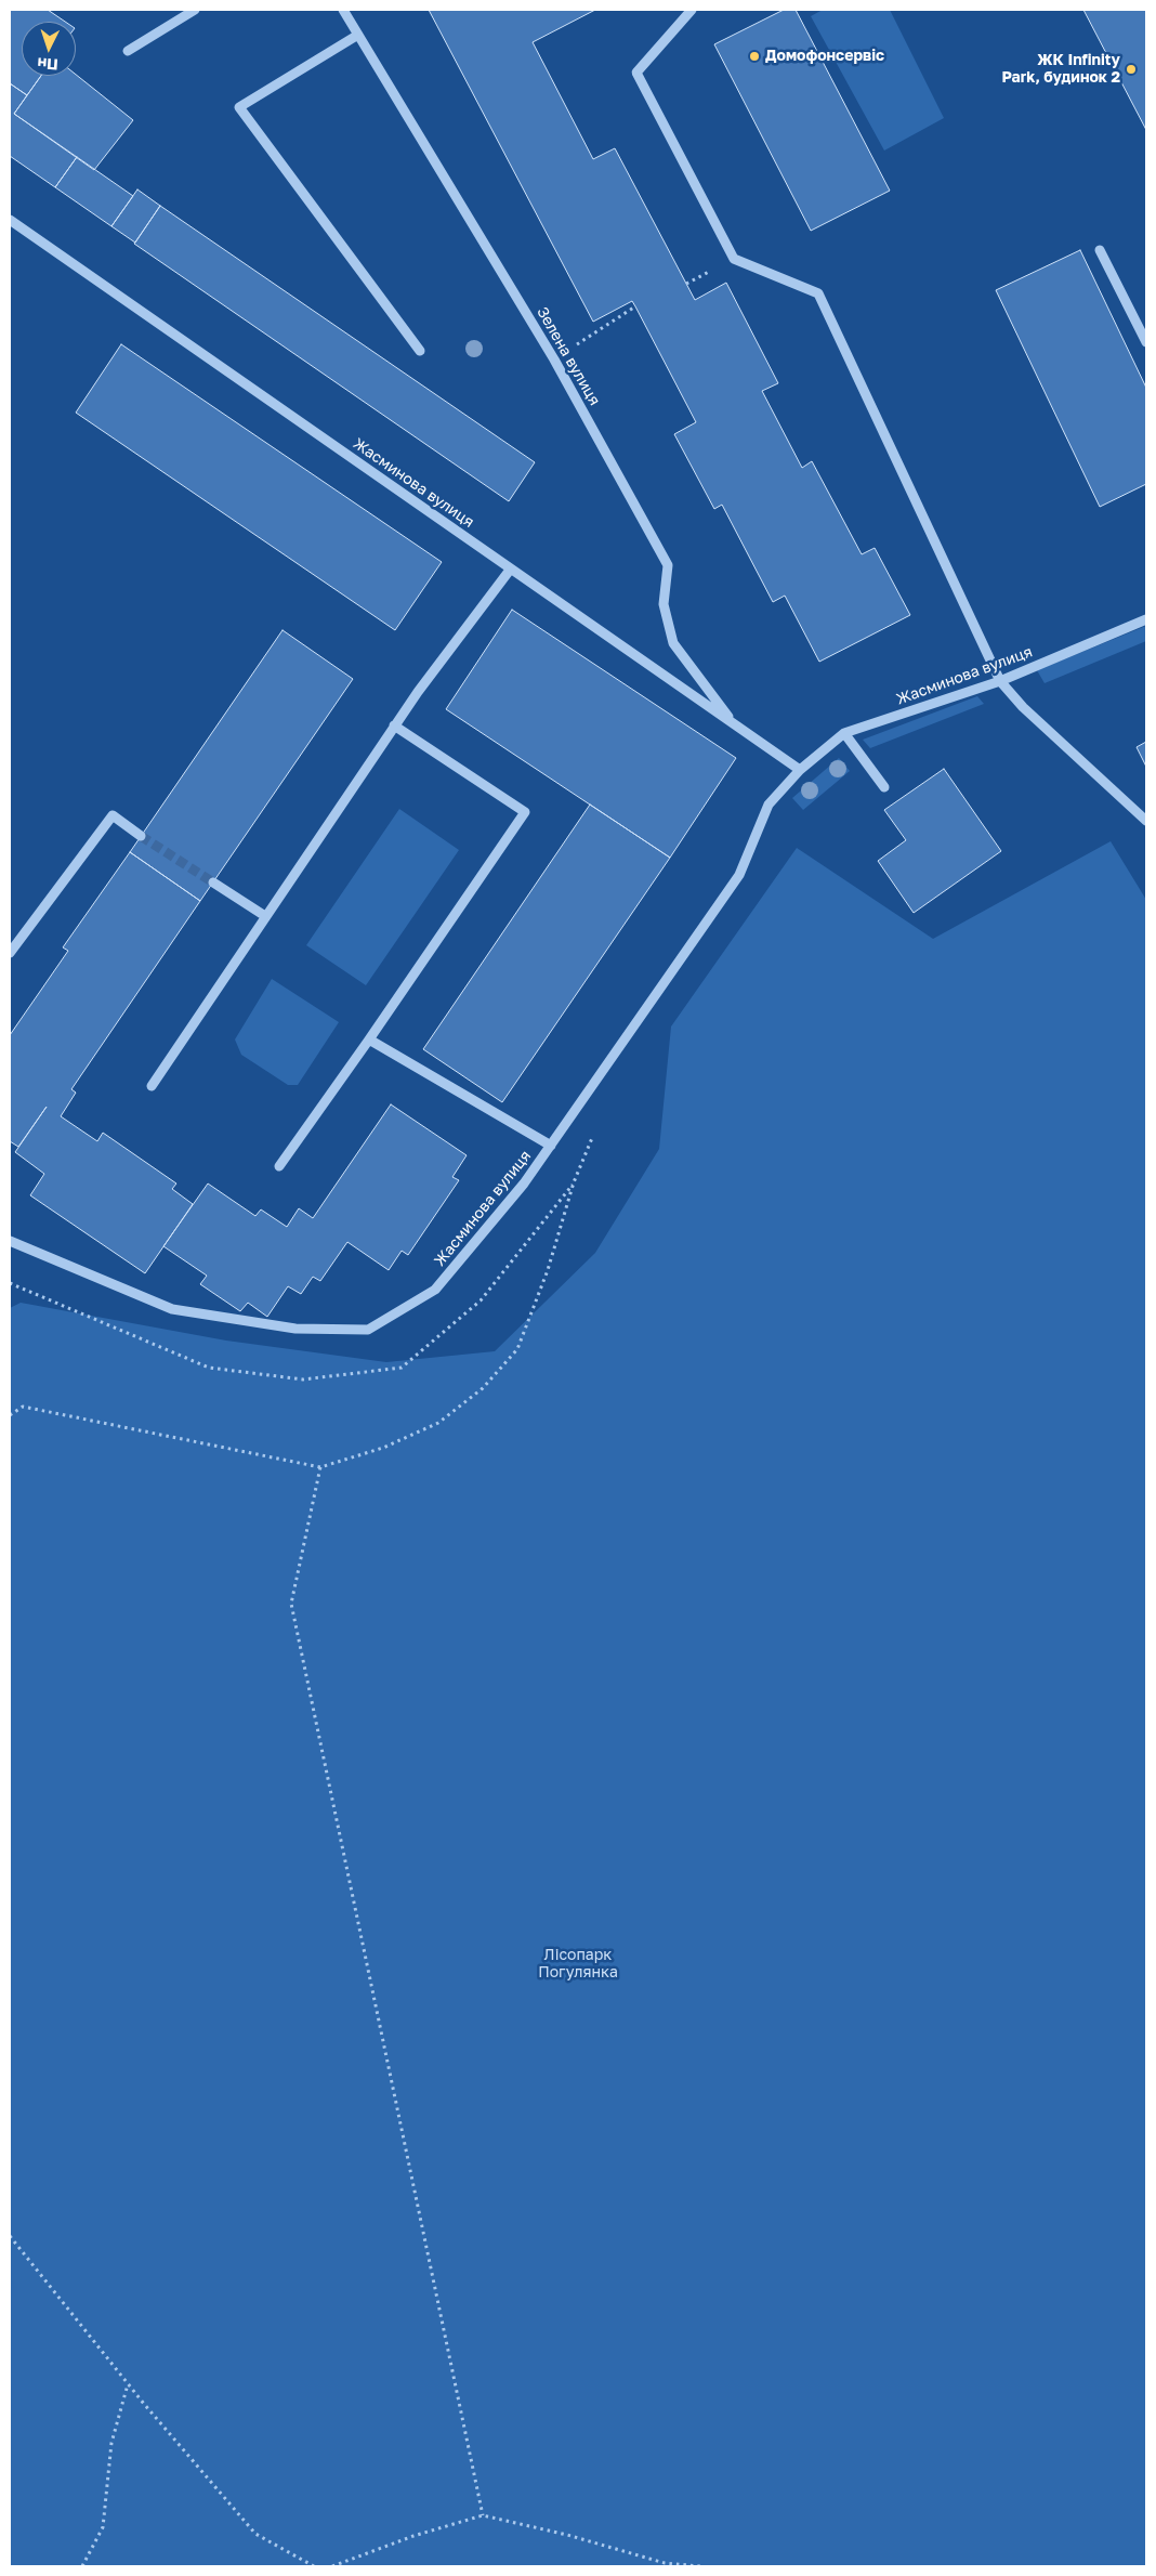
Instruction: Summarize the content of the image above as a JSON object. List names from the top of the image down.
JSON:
{
  "streets": {
    "street": ["Зелена вулиця", "Жасминова вулиця"]
  },
  "crossings": [
    ["Зелена вулиця", "Жасминова вулиця"]
  ],
  "parks": ["Лісопарк Погулянка"],
  "places": ["Домофонсервіс", "ЖК Infinity Park, будинок 2"],
  "north": "bottom"
}
